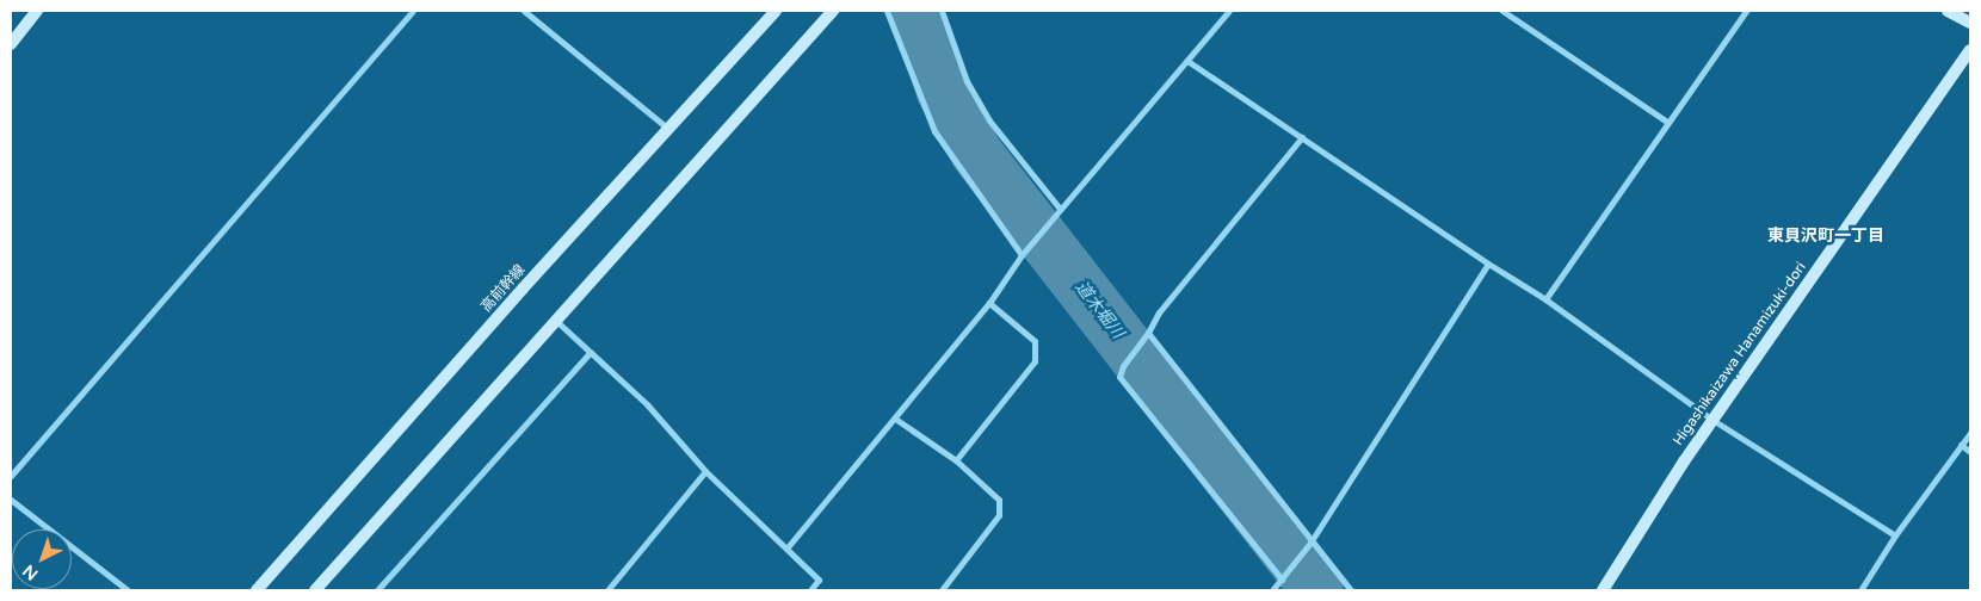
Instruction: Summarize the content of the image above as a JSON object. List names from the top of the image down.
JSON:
{
  "streets": {
    "street": ["高前幹線", "Higashikaizawa Hanamizuki-dori"]
  },
  "districts": ["東貝沢町一丁目"],
  "water": ["道木堀川"],
  "north": "bottom left"
}
